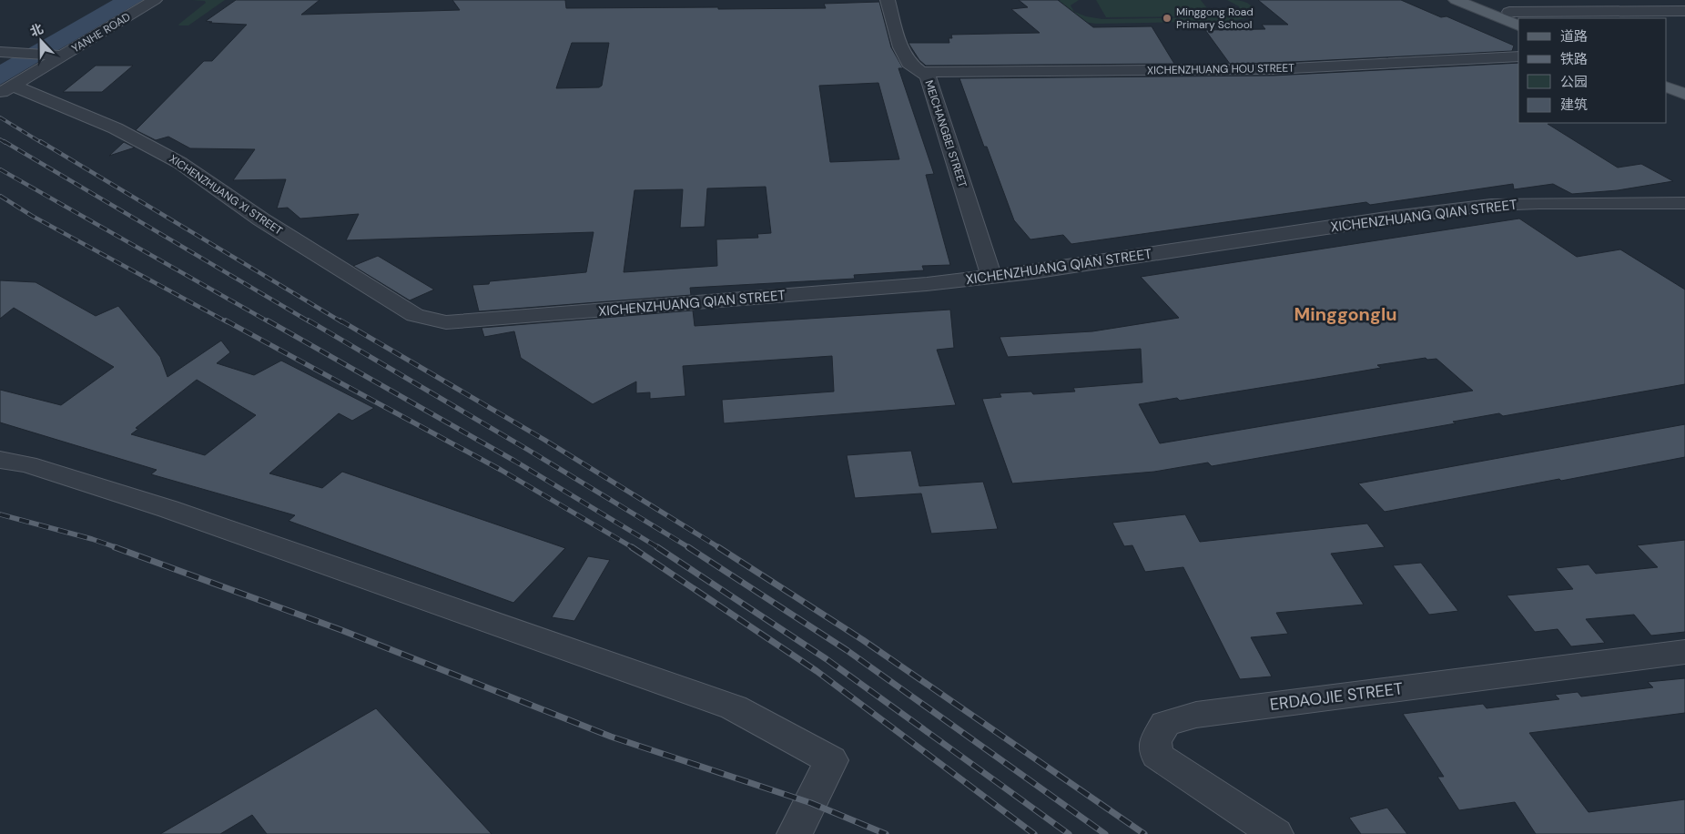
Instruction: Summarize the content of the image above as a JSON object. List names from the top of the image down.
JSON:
{
  "streets": {
    "street": [
      "YANHE ROAD",
      "XICHENZHUANG HOU STREET",
      "MEICHANGBEI STREET",
      "XICHENZHUANG XI STREET",
      "XICHENZHUANG QIAN STREET",
      "ERDAOJIE STREET"
    ]
  },
  "crossings": [
    ["YANHE ROAD", "XICHENZHUANG XI STREET"],
    ["XICHENZHUANG HOU STREET", "MEICHANGBEI STREET"],
    ["MEICHANGBEI STREET", "XICHENZHUANG QIAN STREET"],
    ["XICHENZHUANG XI STREET", "XICHENZHUANG QIAN STREET"]
  ],
  "districts": ["Minggonglu"],
  "places": ["Minggong Road Primary School"],
  "legend": [
    "道路",
    "铁路",
    "公园",
    "建筑"
  ],
  "north": "top"
}
